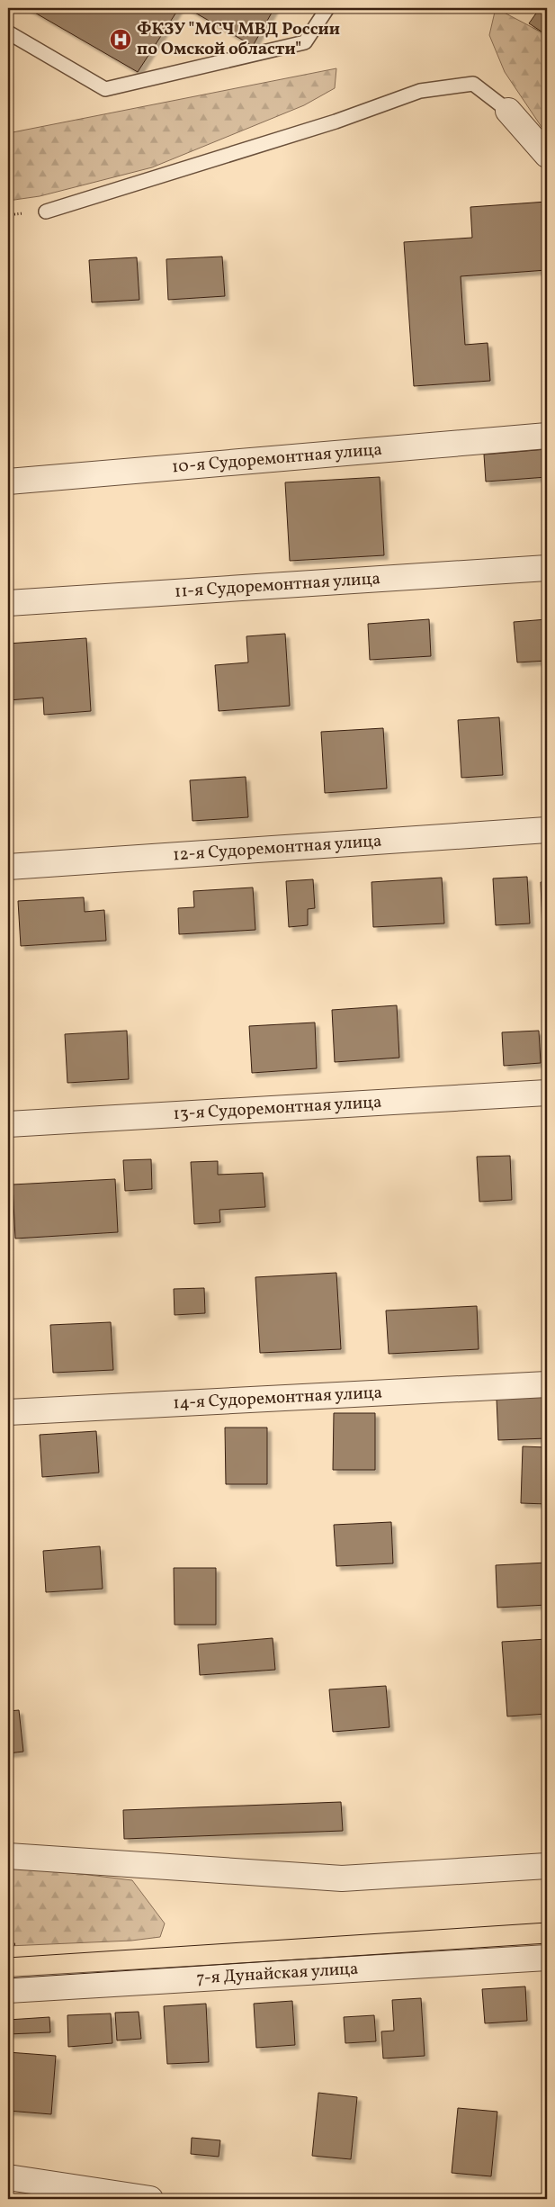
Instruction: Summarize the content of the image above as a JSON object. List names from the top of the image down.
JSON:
{
  "streets": {
    "street": [
      "10-я Судоремонтная улица",
      "11-я Судоремонтная улица",
      "12-я Судоремонтная улица",
      "13-я Судоремонтная улица",
      "14-я Судоремонтная улица",
      "7-я Дунайская улица"
    ]
  },
  "places": {
    "hospital": ["ФКЗУ \"МСЧ МВД России по Омской области\""]
  }
}
